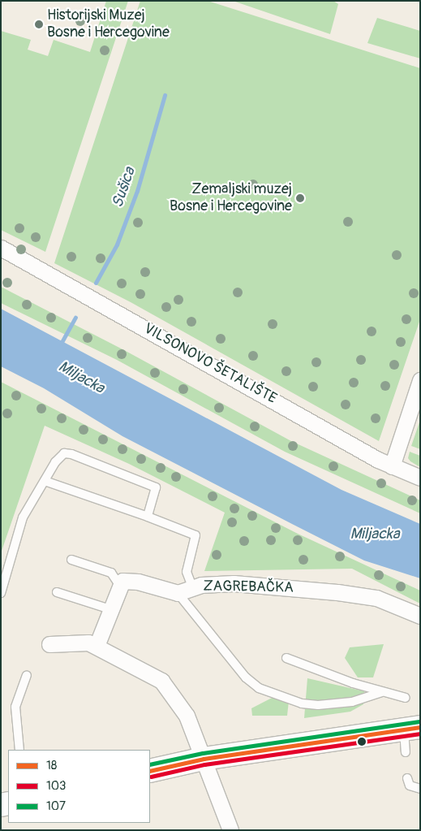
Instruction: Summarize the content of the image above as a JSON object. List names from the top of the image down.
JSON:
{
  "streets": {
    "street": ["VILSONOVO ŠETALIŠTE", "ZAGREBAČKA"]
  },
  "water": ["Sušica", "Miljacka"],
  "places": ["Historijski Muzej Bosne i Hercegovine", "Zemaljski muzej Bosne i Hercegovine"],
  "lines": ["transit line 107", "transit line 18", "transit line 103"],
  "legend": ["18", "103", "107"]
}
